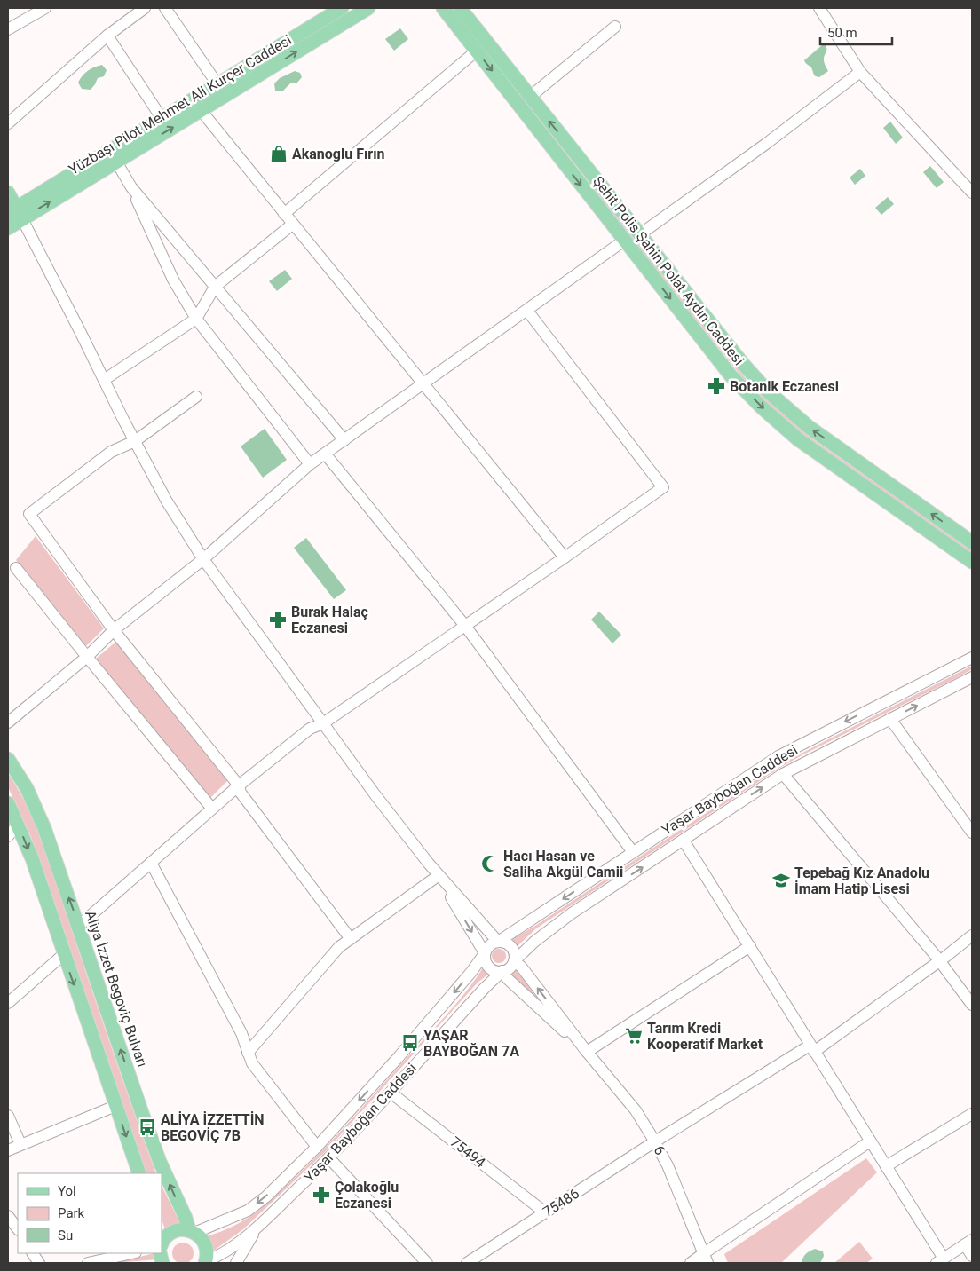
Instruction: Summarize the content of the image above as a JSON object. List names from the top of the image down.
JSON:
{
  "streets": {
    "main road": ["Yüzbaşı Pilot Mehmet Ali Kurçer Caddesi", "Şehit Polis Şahin Polat Aydın Caddesi", "Aliya İzzet Begoviç Bulvarı"],
    "street": [
      "Yaşar Bayboğan Caddesi",
      "6",
      "75494",
      "75486"
    ]
  },
  "crossings": [
    ["Yaşar Bayboğan Caddesi", "Aliya İzzet Begoviç Bulvarı"],
    ["Yaşar Bayboğan Caddesi", "75494"],
    ["6", "75486"],
    ["75494", "75486"]
  ],
  "places": {
    "shop": ["Akanoglu Fırın"],
    "pharmacy": ["Botanik Eczanesi", "Burak Halaç Eczanesi", "Çolakoğlu Eczanesi"],
    "mosque": ["Hacı Hasan ve Saliha Akgül Camii"],
    "school or university": ["Tepebağ Kız Anadolu İmam Hatip Lisesi"],
    "supermarket": ["Tarım Kredi Kooperatif Market"],
    "bus stop": ["YAŞAR BAYBOĞAN 7A", "ALİYA İZZETTİN BEGOVİÇ 7B"]
  },
  "legend": ["Yol", "Park", "Su"],
  "scale_bar": "50 m"
}
